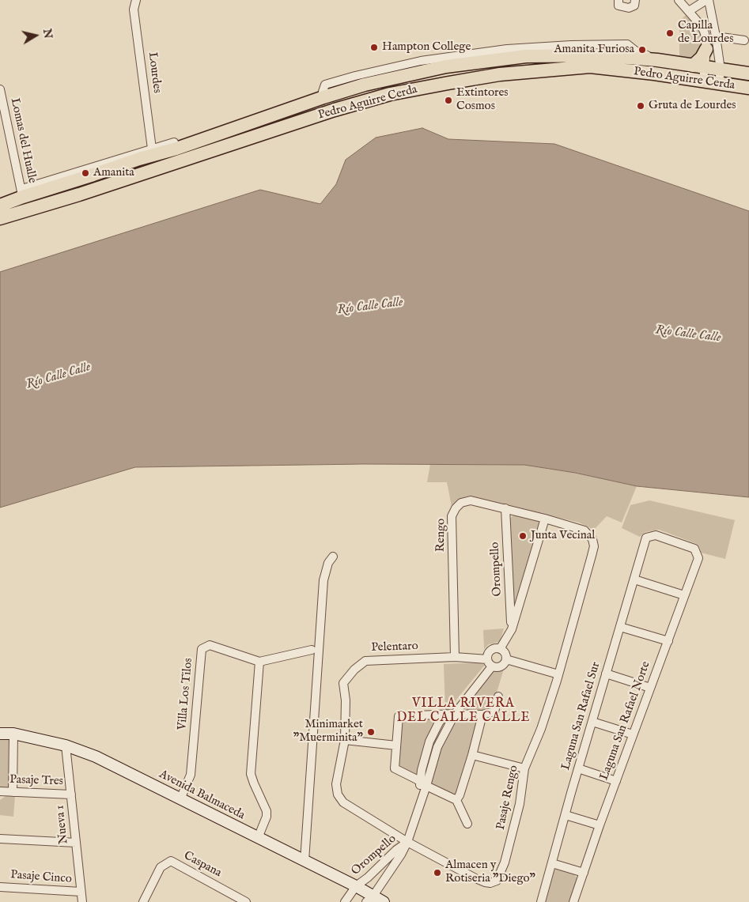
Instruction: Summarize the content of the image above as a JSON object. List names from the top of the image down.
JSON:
{
  "streets": {
    "highway": ["Pedro Aguirre Cerda"],
    "main road": ["Avenida Balmaceda"],
    "street": [
      "Lourdes",
      "Lomas del Hualle",
      "Rengo",
      "Orompello",
      "Pelentaro",
      "Villa Los Tilos",
      "Laguna San Rafael Sur",
      "Laguna San Rafael Norte",
      "Pasaje Tres",
      "Pasaje Rengo",
      "Nueva 1",
      "Caspana",
      "Pasaje Cinco"
    ]
  },
  "crossings": [
    ["Pedro Aguirre Cerda", "Lomas del Hualle"],
    ["Rengo", "Orompello"],
    ["Rengo", "Pelentaro"],
    ["Rengo", "Pasaje Rengo"],
    ["Orompello", "Pelentaro"],
    ["Orompello", "Avenida Balmaceda"],
    ["Orompello", "Pasaje Rengo"],
    ["Pelentaro", "Pasaje Rengo"],
    ["Villa Los Tilos", "Avenida Balmaceda"],
    ["Laguna San Rafael Sur", "Laguna San Rafael Norte"],
    ["Pasaje Tres", "Nueva 1"],
    ["Avenida Balmaceda", "Nueva 1"],
    ["Nueva 1", "Pasaje Cinco"]
  ],
  "districts": ["VILLA RIVERA DEL CALLE CALLE"],
  "water": ["Río Calle Calle"],
  "places": [
    "Capilla de Lourdes",
    "Hampton College",
    "Amanita Furiosa",
    "Extintores Cosmos",
    "Gruta de Lourdes",
    "Amanita",
    "Junta Vecinal",
    "Minimarket \"Muerminita\"",
    "Almacen y Rotiseria \"Diego\""
  ],
  "north": "right"
}
